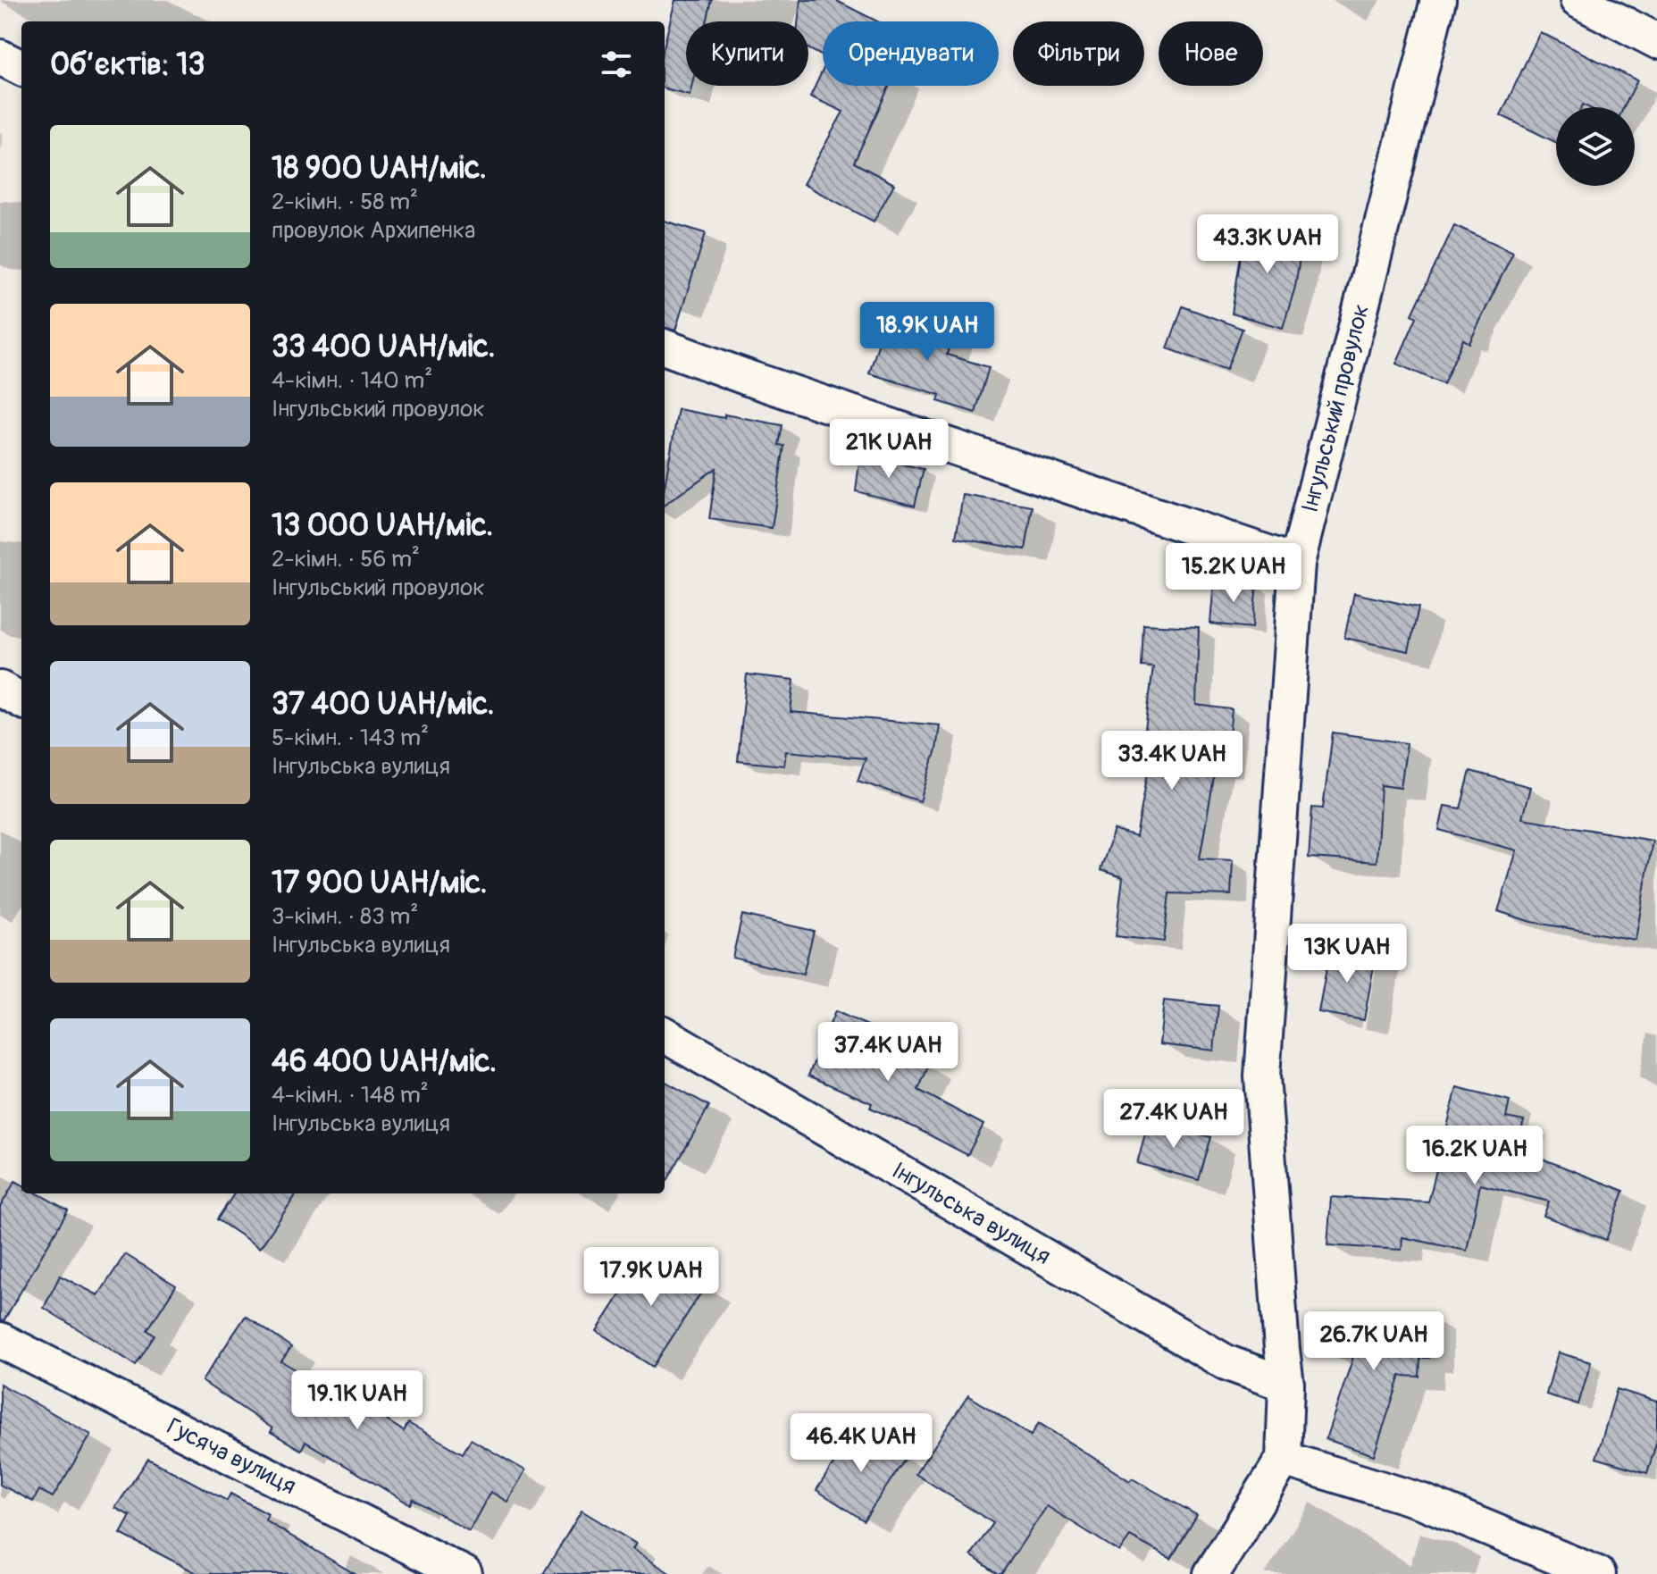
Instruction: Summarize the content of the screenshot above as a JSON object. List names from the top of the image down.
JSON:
{
  "streets": {
    "street": ["Інгульський провулок", "Інгульська вулиця", "Гусяча вулиця"]
  },
  "crossings": [
    ["Інгульський провулок", "Інгульська вулиця"]
  ],
  "page": {
    "chip": [
      "Купити",
      "Орендувати",
      "Фільтри",
      "Нове"
    ],
    "heading": "Об’єктів: 13",
    "list": [
      {
        "name": "18 900 UAH/міс.",
        "note": "2-кімн. · 58 m² · провулок Архипенка"
      },
      {
        "name": "33 400 UAH/міс.",
        "note": "4-кімн. · 140 m² · Інгульський провулок"
      },
      {
        "name": "13 000 UAH/міс.",
        "note": "2-кімн. · 56 m² · Інгульський провулок"
      },
      {
        "name": "37 400 UAH/міс.",
        "note": "5-кімн. · 143 m² · Інгульська вулиця"
      },
      {
        "name": "17 900 UAH/міс.",
        "note": "3-кімн. · 83 m² · Інгульська вулиця"
      },
      {
        "name": "46 400 UAH/міс.",
        "note": "4-кімн. · 148 m² · Інгульська вулиця"
      }
    ],
    "price": [
      "43.3K UAH",
      "18.9K UAH",
      "21K UAH",
      "15.2K UAH",
      "33.4K UAH",
      "13K UAH",
      "37.4K UAH",
      "27.4K UAH",
      "16.2K UAH",
      "17.9K UAH",
      "26.7K UAH",
      "19.1K UAH",
      "46.4K UAH"
    ]
  }
}
